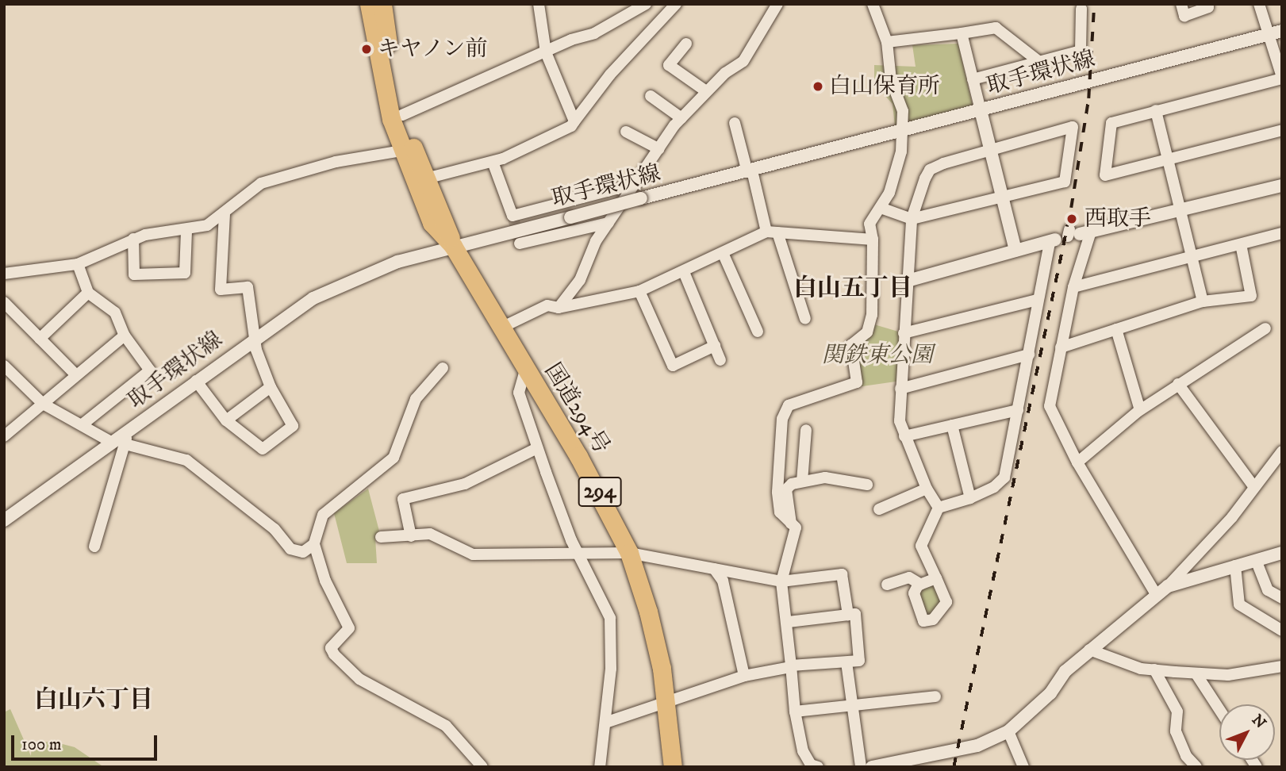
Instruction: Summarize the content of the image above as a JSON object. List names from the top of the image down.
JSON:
{
  "streets": {
    "highway": ["国道294号", "294"],
    "street": ["取手環状線"]
  },
  "crossings": [
    ["取手環状線", "国道294号"]
  ],
  "districts": ["白山五丁目", "白山六丁目"],
  "parks": ["関鉄東公園"],
  "places": ["キヤノン前", "白山保育所", "西取手"],
  "scale_bar": "100 m",
  "north": "top right"
}
